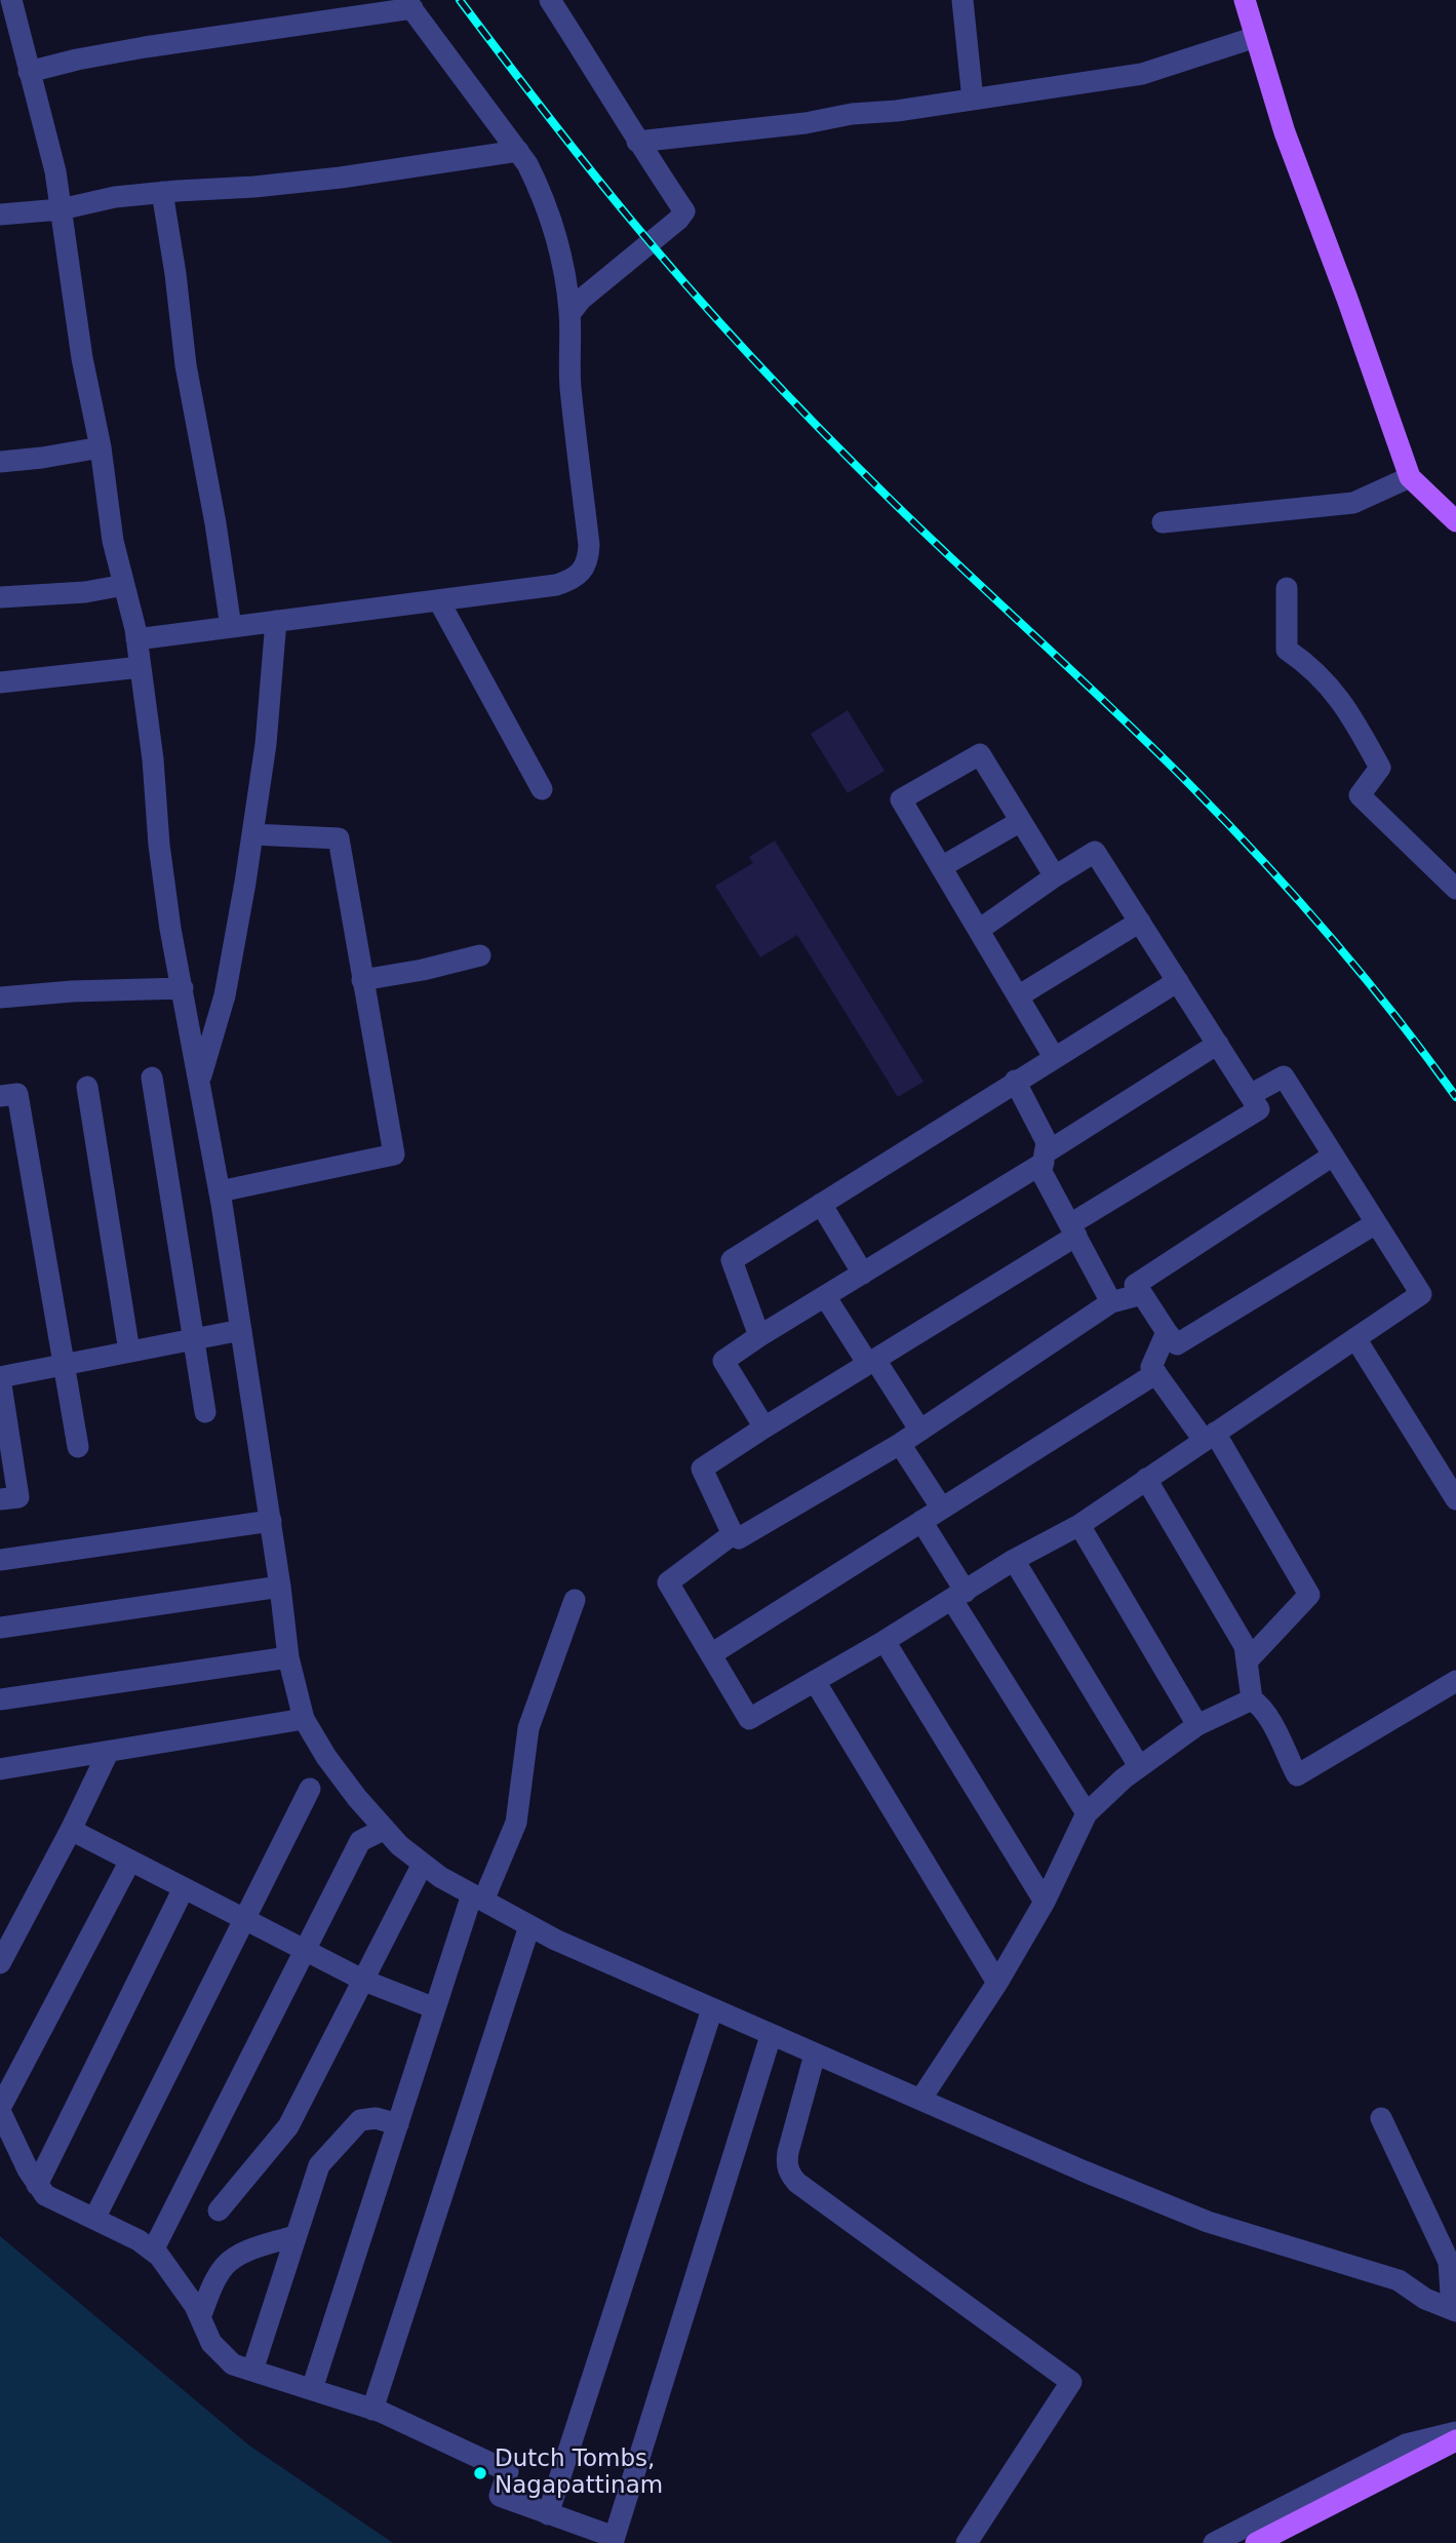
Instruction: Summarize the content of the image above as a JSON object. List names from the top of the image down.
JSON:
{
  "places": ["Dutch Tombs, Nagapattinam"]
}
